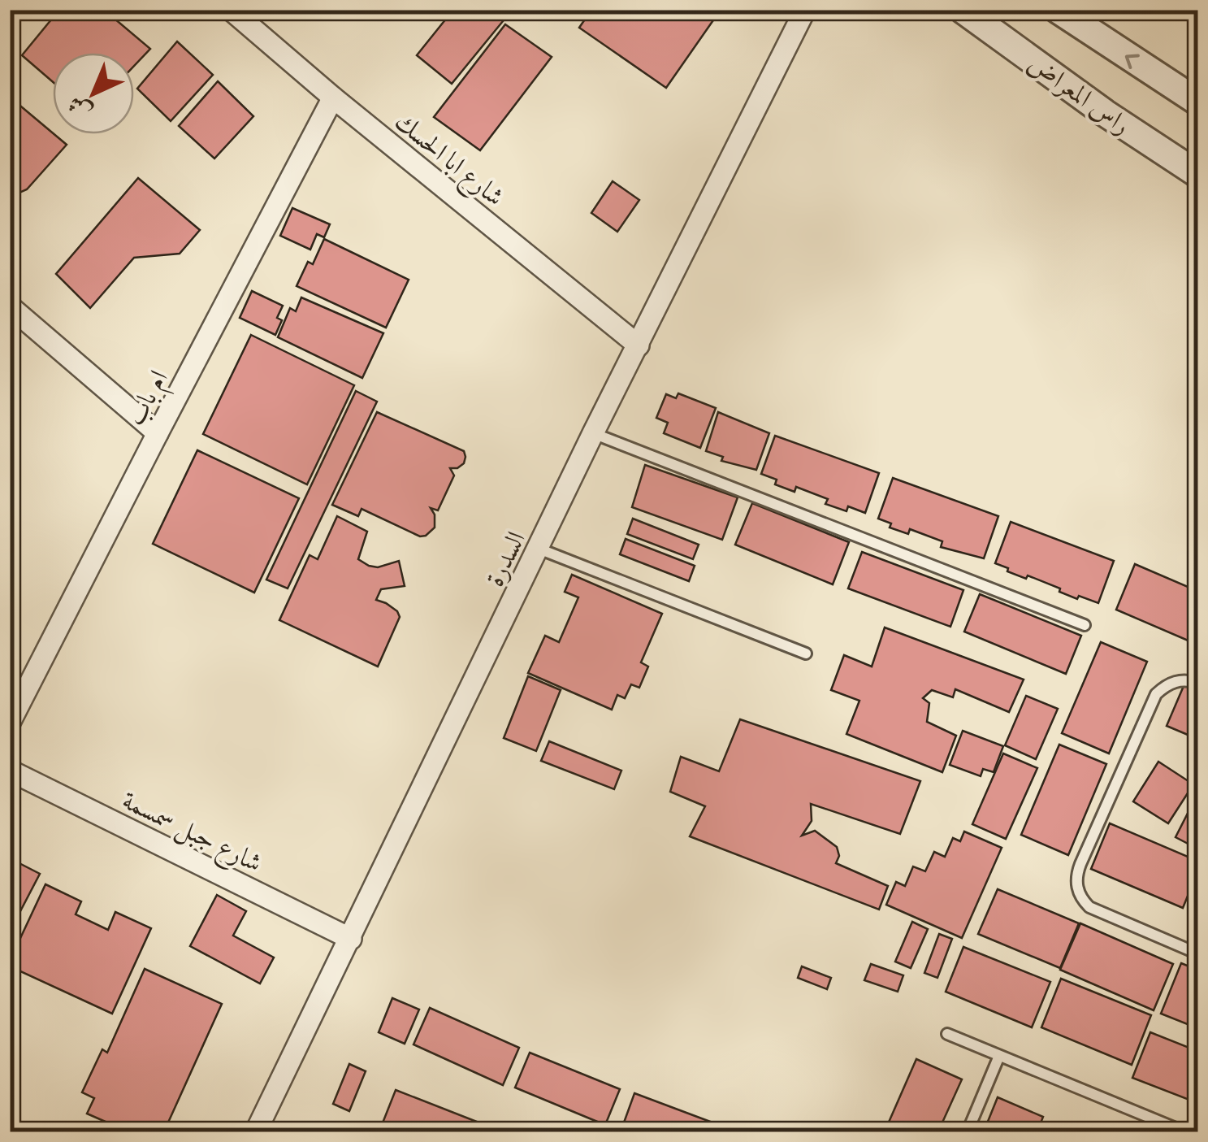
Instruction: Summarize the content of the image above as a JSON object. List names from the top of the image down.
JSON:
{
  "streets": {
    "street": [
      "راس المعراض",
      "شارع ابا الحسك",
      "ام باب",
      "السدرة",
      "شارع جبل سمسمة"
    ]
  },
  "crossings": [
    ["شارع ابا الحسك", "ام باب"],
    ["شارع ابا الحسك", "السدرة"],
    ["السدرة", "شارع جبل سمسمة"]
  ],
  "north": "bottom left"
}
